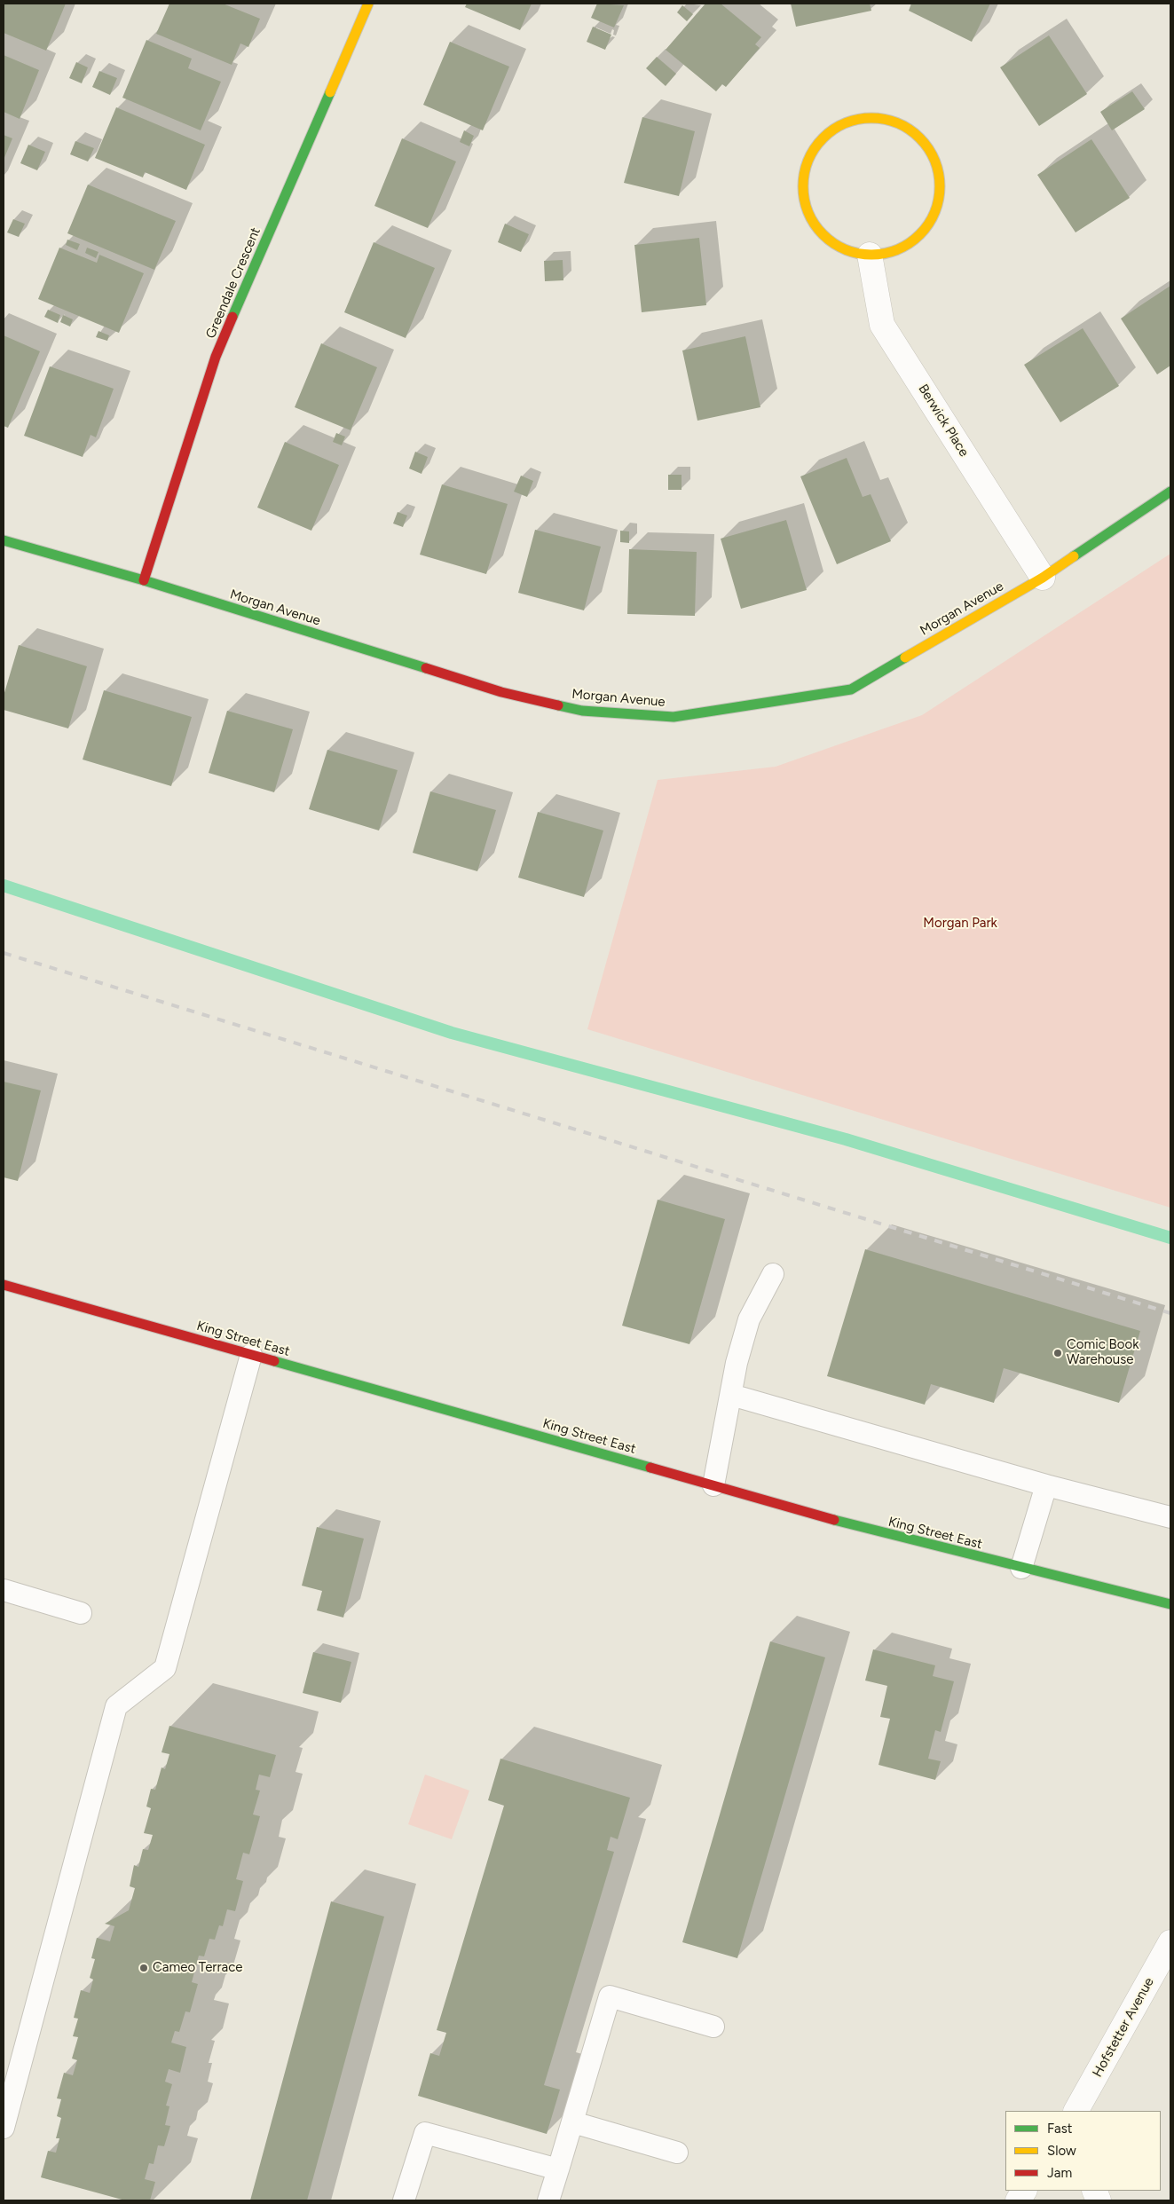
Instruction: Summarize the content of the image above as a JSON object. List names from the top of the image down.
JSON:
{
  "streets": {
    "street": [
      "Greendale Crescent",
      "Berwick Place",
      "Morgan Avenue",
      "King Street East",
      "Hofstetter Avenue"
    ]
  },
  "crossings": [
    ["Greendale Crescent", "Morgan Avenue"],
    ["Berwick Place", "Morgan Avenue"]
  ],
  "parks": ["Morgan Park"],
  "places": ["Comic Book Warehouse", "Cameo Terrace"],
  "legend": ["Fast", "Slow", "Jam"]
}
